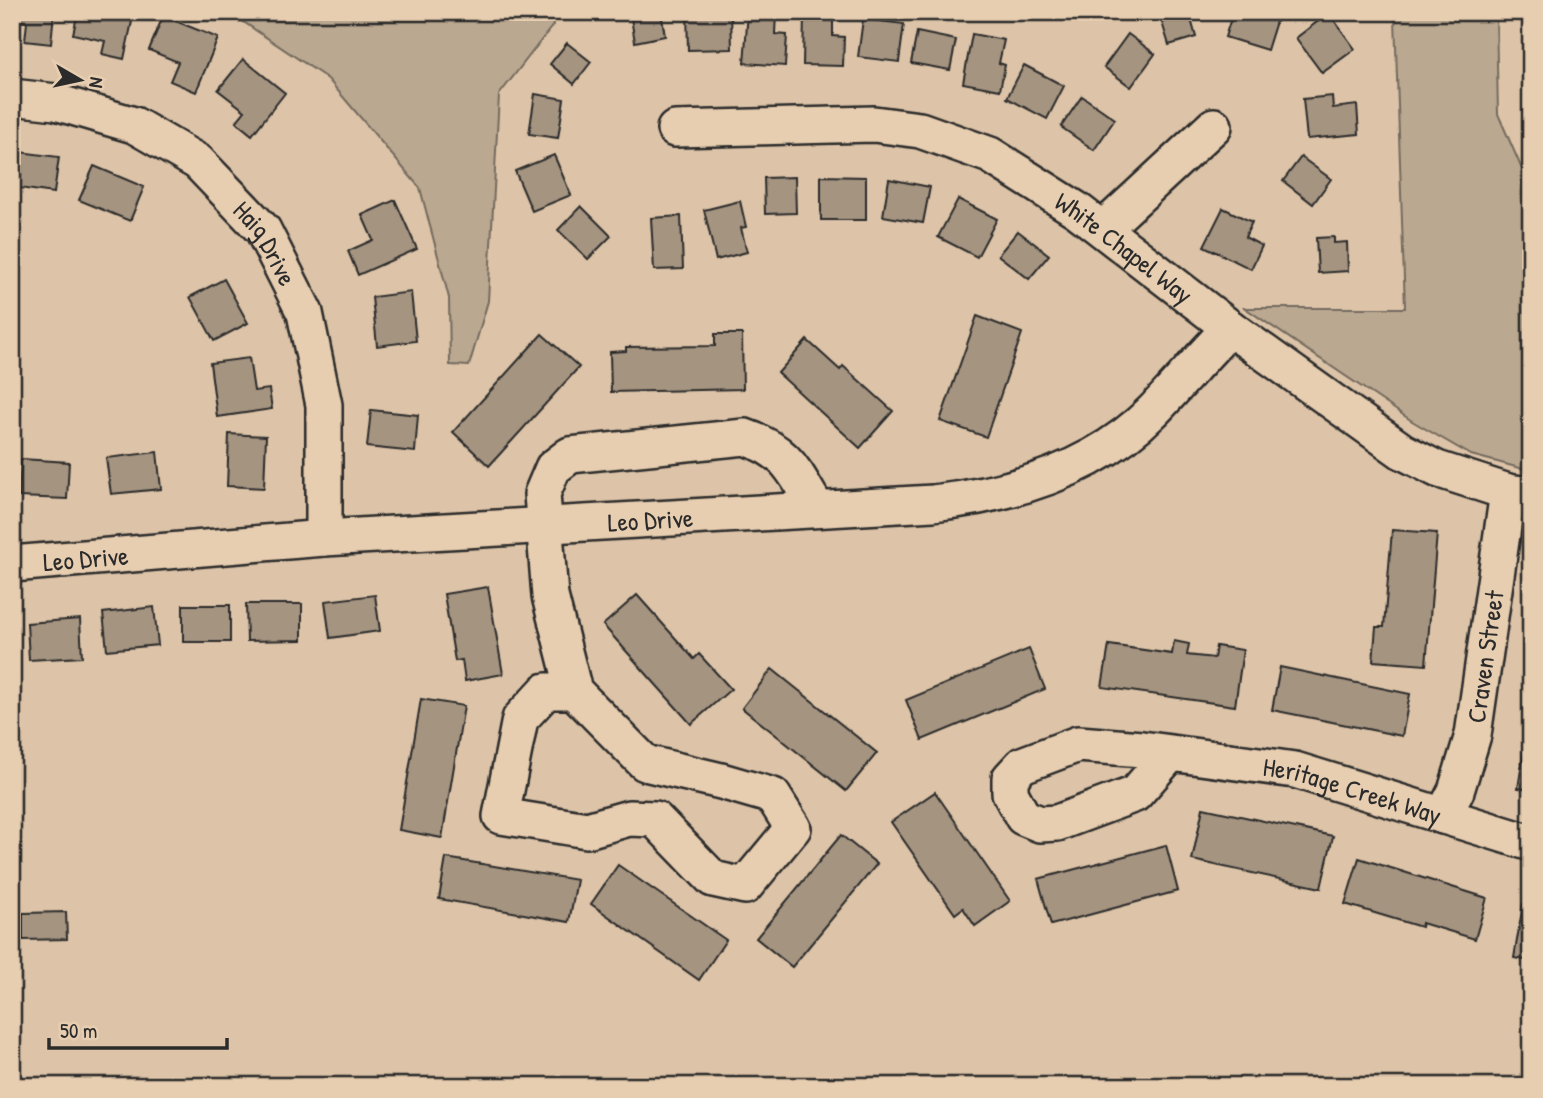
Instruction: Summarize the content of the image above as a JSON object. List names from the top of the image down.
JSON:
{
  "streets": {
    "street": [
      "Haig Drive",
      "White Chapel Way",
      "Leo Drive",
      "Craven Street",
      "Heritage Creek Way"
    ]
  },
  "crossings": [
    ["Haig Drive", "Leo Drive"],
    ["White Chapel Way", "Leo Drive"],
    ["White Chapel Way", "Craven Street"],
    ["Craven Street", "Heritage Creek Way"]
  ],
  "scale_bar": "50 m",
  "north": "right"
}
